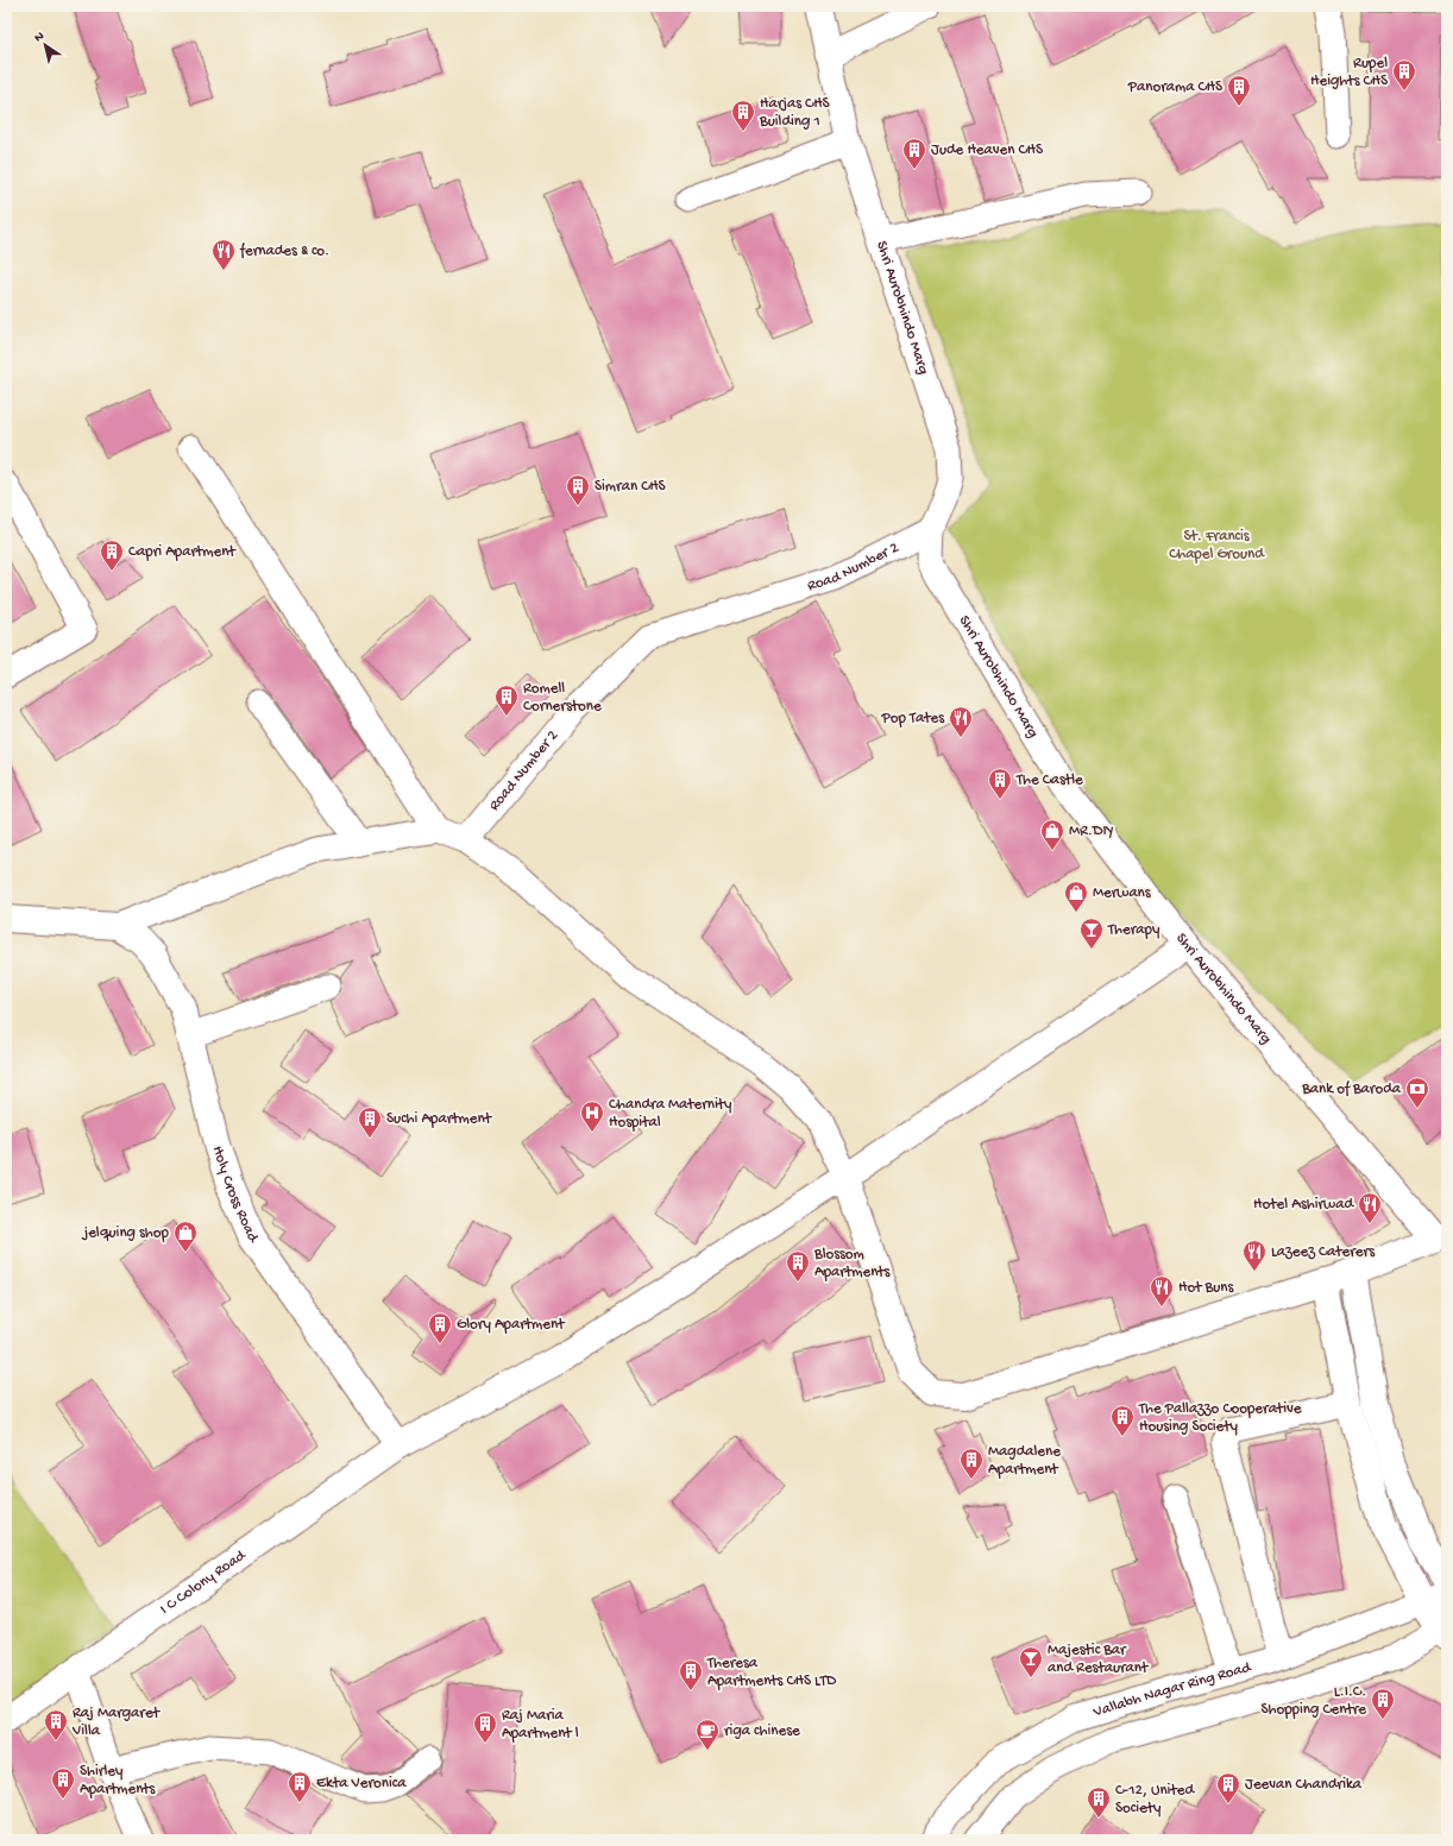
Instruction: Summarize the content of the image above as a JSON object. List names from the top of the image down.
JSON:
{
  "streets": {
    "street": [
      "Shri Aurobhindo Marg",
      "Road Number 2",
      "Holy Cross Road",
      "I C Colony Road",
      "Vallabh Nagar Ring Road"
    ]
  },
  "crossings": [
    ["Shri Aurobhindo Marg", "Road Number 2"],
    ["Holy Cross Road", "I C Colony Road"]
  ],
  "parks": ["St. Francis Chapel Ground"],
  "places": {
    "building": [
      "Rupel Heights CHS",
      "Panorama CHS",
      "Harjas CHS Building 1",
      "Jude Heaven CHS",
      "Simran CHS",
      "Capri Apartment",
      "Romell Cornerstone",
      "The Castle",
      "Suchi Apartment",
      "Blossom Apartments",
      "Glory Apartment",
      "The Pallazzo Cooperative Housing Society",
      "Magdalene Apartment",
      "Theresa Apartments CHS LTD",
      "L.I.C. Shopping Centre",
      "Raj Margaret Villa",
      "Raj Maria Apartment l",
      "Shirley Apartments",
      "Ekta Veronica",
      "Jeevan Chandrika",
      "C-12, United Society"
    ],
    "restaurant": [
      "fernades & co.",
      "Pop Tates",
      "Hotel Ashirwad",
      "Lazeez Caterers",
      "Hot Buns"
    ],
    "shop": ["MR.DIY", "Merwans", "jelquing shop"],
    "bar": ["Therapy", "Majestic Bar and Restaurant"],
    "bank": ["Bank of Baroda"],
    "hospital": ["Chandra Maternity Hospital"],
    "cafe": ["riga chinese"]
  },
  "north": "top left"
}
